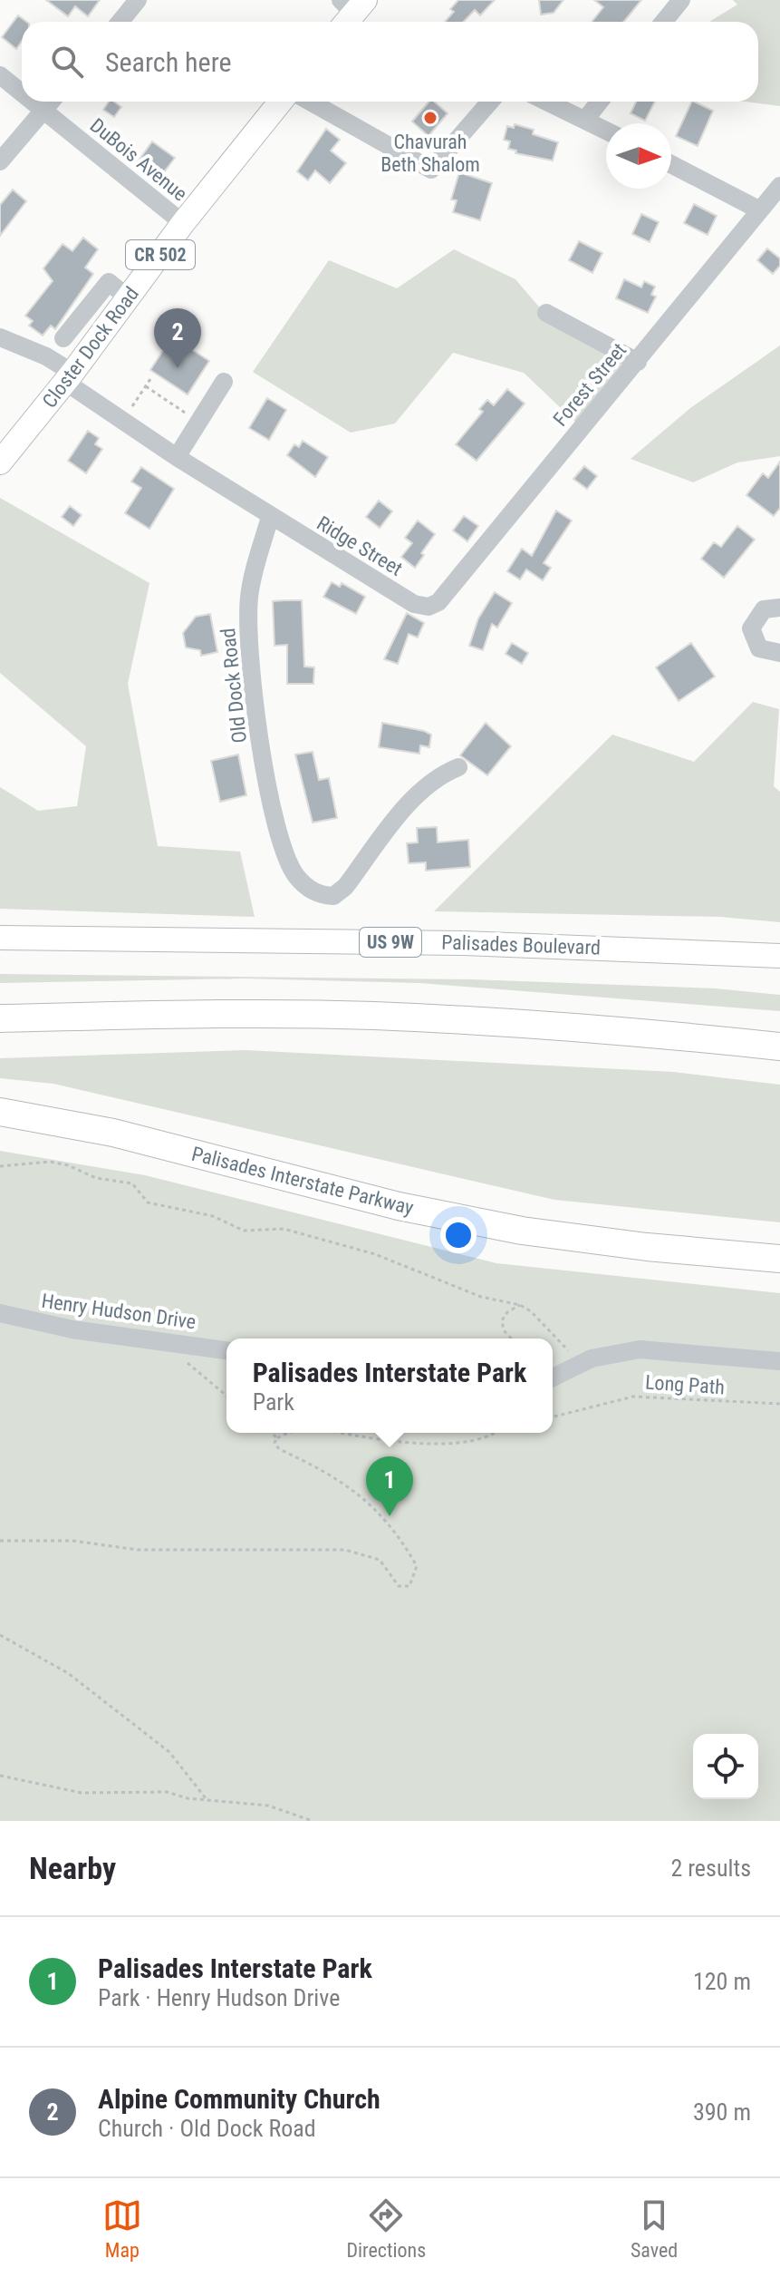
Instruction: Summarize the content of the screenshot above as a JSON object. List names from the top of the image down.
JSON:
{
  "streets": {
    "highway": ["Palisades Interstate Parkway"],
    "main road": [
      "CR 502",
      "Closter Dock Road",
      "US 9W",
      "Palisades Boulevard"
    ],
    "street": [
      "DuBois Avenue",
      "Forest Street",
      "Ridge Street",
      "Old Dock Road",
      "Henry Hudson Drive"
    ],
    "path": ["Long Path"]
  },
  "crossings": [
    ["DuBois Avenue", "Closter Dock Road"],
    ["Forest Street", "Ridge Street"],
    ["Ridge Street", "Old Dock Road"]
  ],
  "places": ["Chavurah Beth Shalom"],
  "north": "right",
  "page": {
    "search": "Search here",
    "pins": ["2", "1"],
    "popup": ["Palisades Interstate Park", "Park"],
    "heading": ["Nearby", "2 results"],
    "list": [
      {
        "mark": "1",
        "name": "Palisades Interstate Park",
        "note": "Park · Henry Hudson Drive",
        "value": "120 m"
      },
      {
        "mark": "2",
        "name": "Alpine Community Church",
        "note": "Church · Old Dock Road",
        "value": "390 m"
      }
    ],
    "nav": ["Map", "Directions", "Saved"]
  }
}
